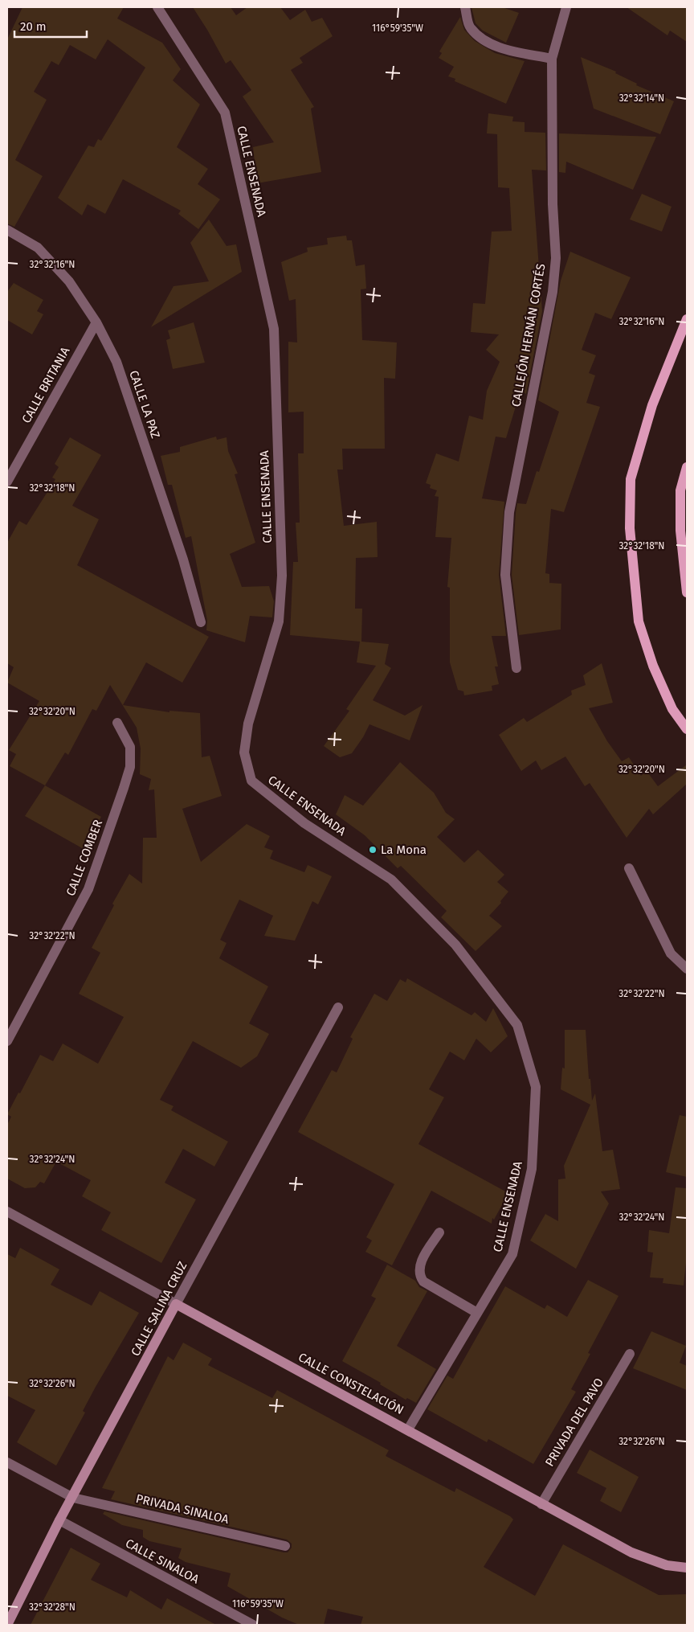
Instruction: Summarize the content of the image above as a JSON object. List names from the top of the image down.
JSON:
{
  "streets": {
    "street": [
      "CALLE ENSENADA",
      "CALLEJÓN HERNÁN CORTÉS",
      "CALLE BRITANIA",
      "CALLE LA PAZ",
      "CALLE COMBER",
      "CALLE SALINA CRUZ",
      "CALLE CONSTELACIÓN",
      "PRIVADA DEL PAVO",
      "PRIVADA SINALOA",
      "CALLE SINALOA"
    ]
  },
  "crossings": [
    ["CALLE ENSENADA", "CALLE CONSTELACIÓN"],
    ["CALLE BRITANIA", "CALLE LA PAZ"],
    ["CALLE SALINA CRUZ", "CALLE CONSTELACIÓN"],
    ["CALLE SALINA CRUZ", "PRIVADA SINALOA"],
    ["CALLE SALINA CRUZ", "CALLE SINALOA"],
    ["CALLE CONSTELACIÓN", "PRIVADA DEL PAVO"]
  ],
  "places": ["La Mona"],
  "scale_bar": "20 m",
  "coordinates": [
    "116°59'35\"W",
    "32°32'14\"N",
    "32°32'16\"N",
    "32°32'18\"N",
    "32°32'20\"N",
    "32°32'22\"N",
    "32°32'24\"N",
    "32°32'26\"N",
    "32°32'28\"N"
  ]
}
